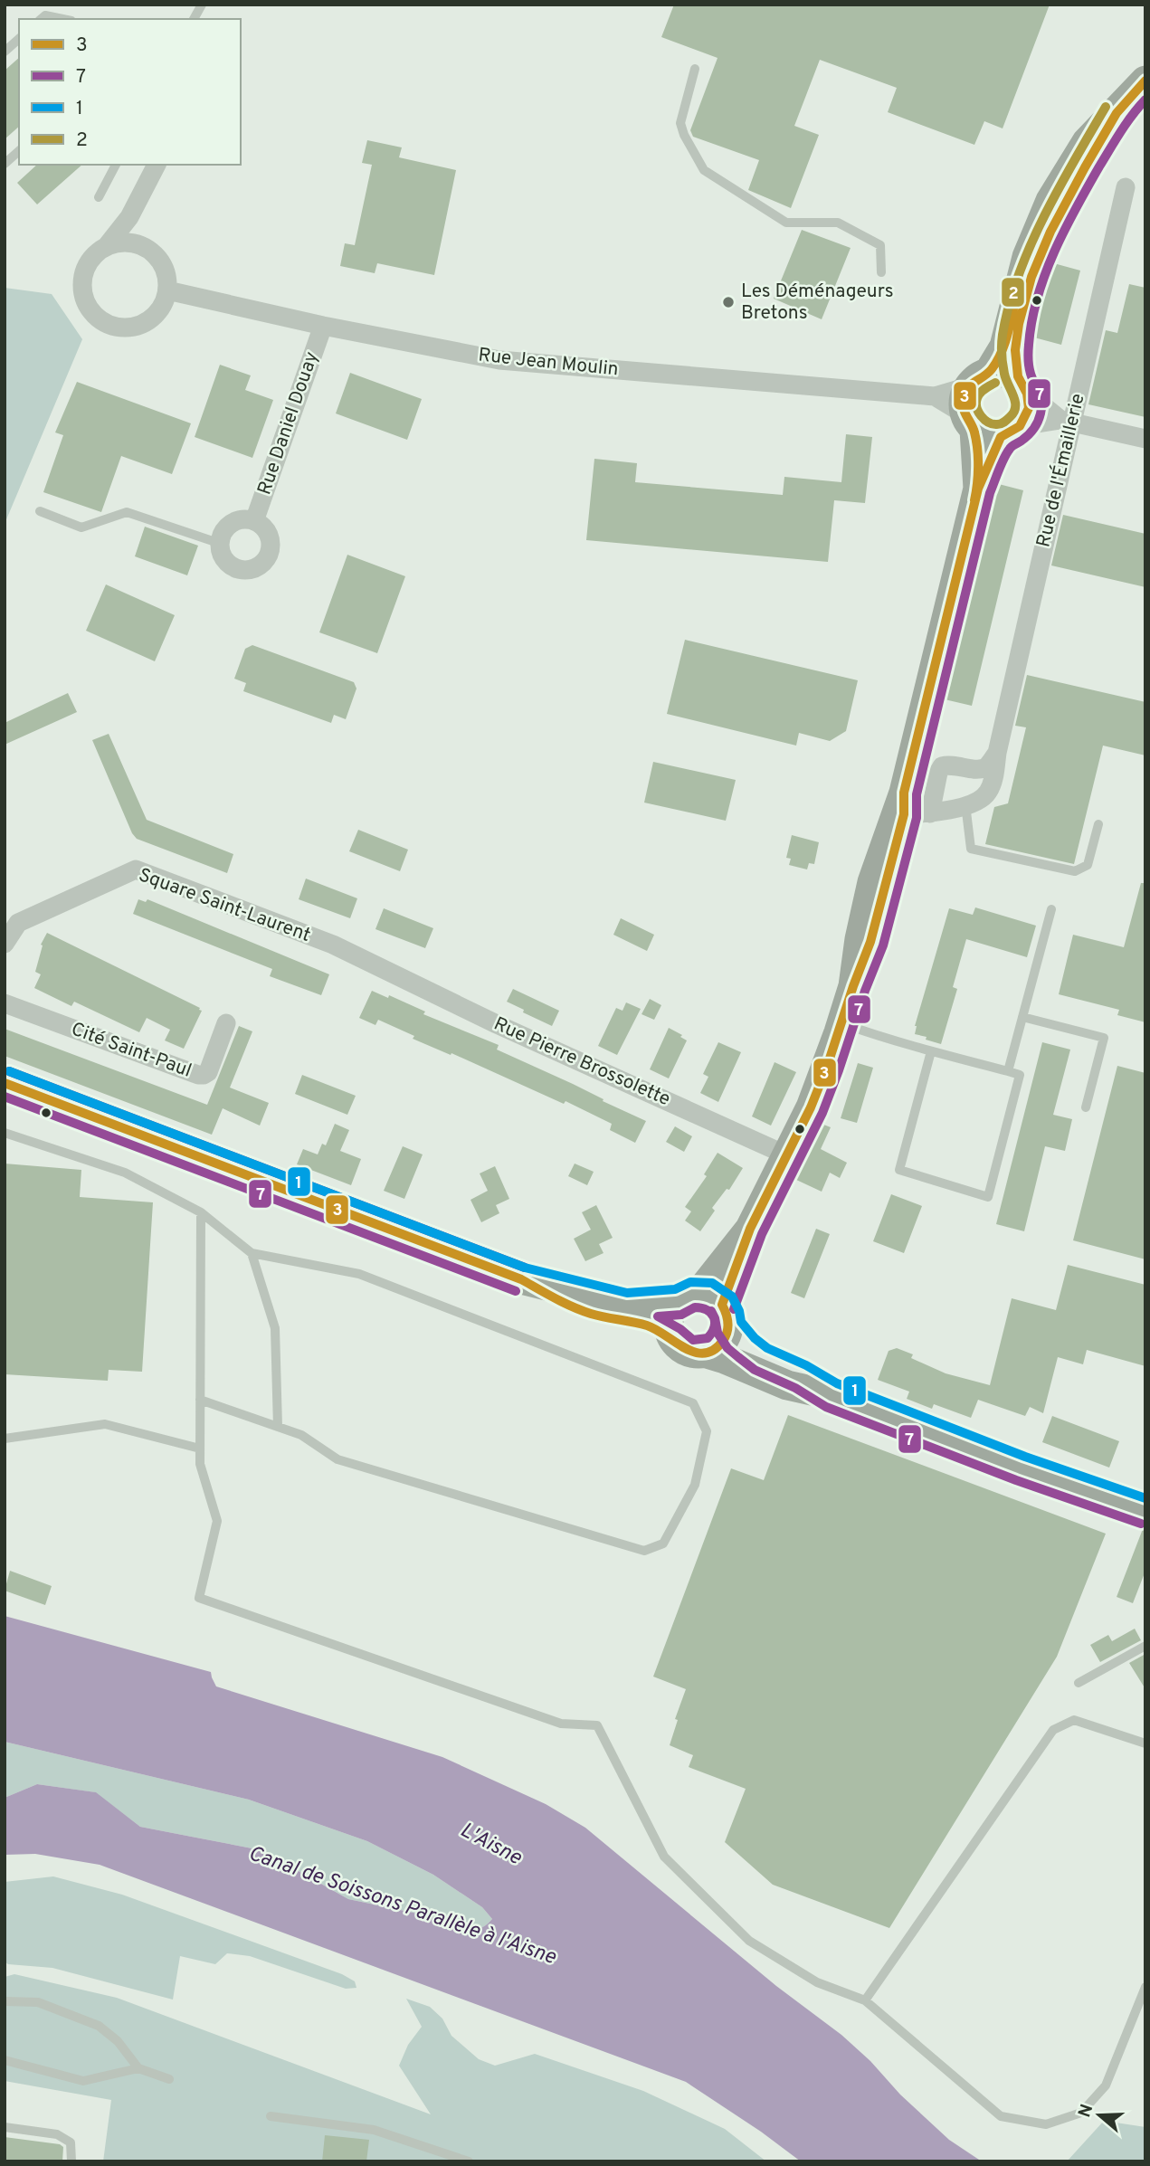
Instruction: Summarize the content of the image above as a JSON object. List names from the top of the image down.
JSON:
{
  "streets": {
    "street": [
      "Rue Jean Moulin",
      "Rue Daniel Douay",
      "Rue de l'Émaillerie",
      "Square Saint-Laurent",
      "Cité Saint-Paul",
      "Rue Pierre Brossolette"
    ]
  },
  "crossings": [
    ["Rue Jean Moulin", "Rue Daniel Douay"],
    ["Rue Jean Moulin", "Rue de l'Émaillerie"],
    ["Square Saint-Laurent", "Rue Pierre Brossolette"]
  ],
  "water": ["L'Aisne", "Canal de Soissons Parallèle à l'Aisne"],
  "places": ["Les Déménageurs Bretons"],
  "lines": [
    "transit line 3",
    "transit line 7",
    "transit line 2",
    "transit line 1"
  ],
  "legend": [
    "3",
    "7",
    "1",
    "2"
  ],
  "north": "left"
}
